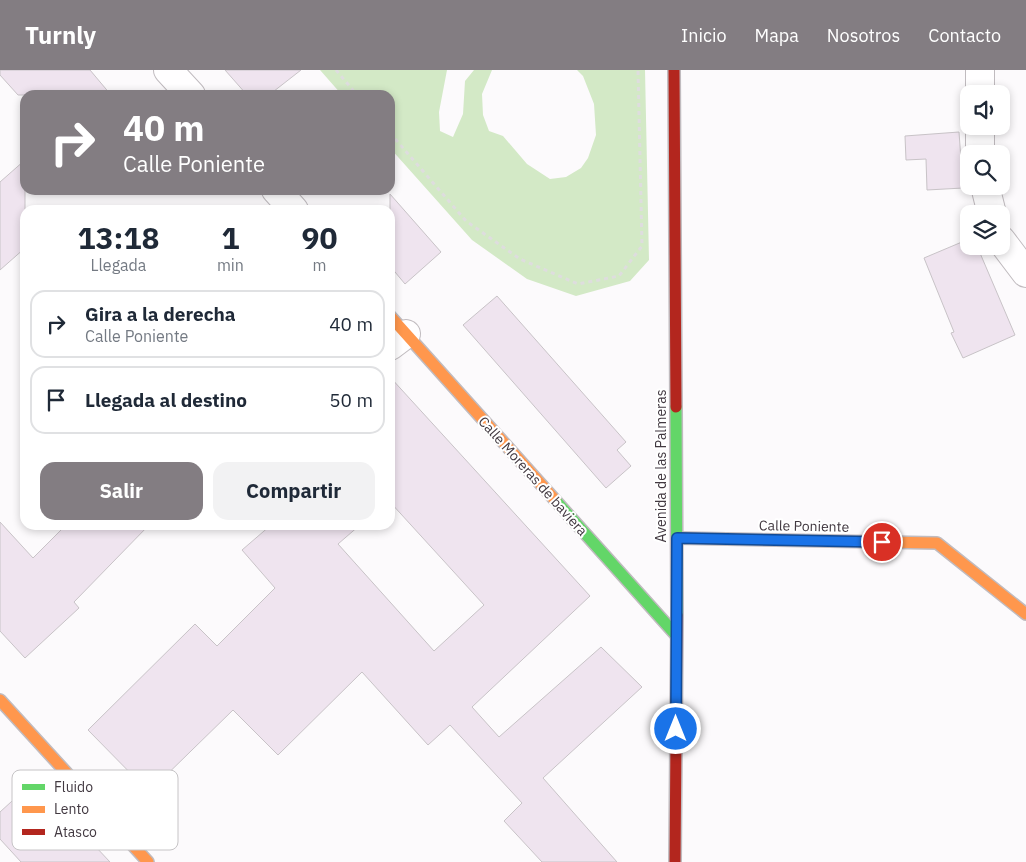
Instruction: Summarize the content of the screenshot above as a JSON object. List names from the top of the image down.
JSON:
{
  "streets": {
    "street": ["Avenida de las Palmeras", "Calle Moreras de baviera", "Calle Poniente"]
  },
  "crossings": [
    ["Avenida de las Palmeras", "Calle Moreras de baviera"],
    ["Avenida de las Palmeras", "Calle Poniente"]
  ],
  "legend": ["Fluido", "Lento", "Atasco"],
  "page": {
    "header": "Turnly",
    "nav": [
      "Inicio",
      "Mapa",
      "Nosotros",
      "Contacto"
    ],
    "turn": ["40 m", "Calle Poniente"],
    "eta": [
      "13:18",
      "Llegada",
      "1",
      "min",
      "90",
      "m"
    ],
    "list": [
      {
        "name": "Gira a la derecha",
        "note": "Calle Poniente",
        "value": "40 m"
      },
      {
        "name": "Llegada al destino",
        "value": "50 m"
      }
    ],
    "buttons": ["Salir", "Compartir"]
  }
}
